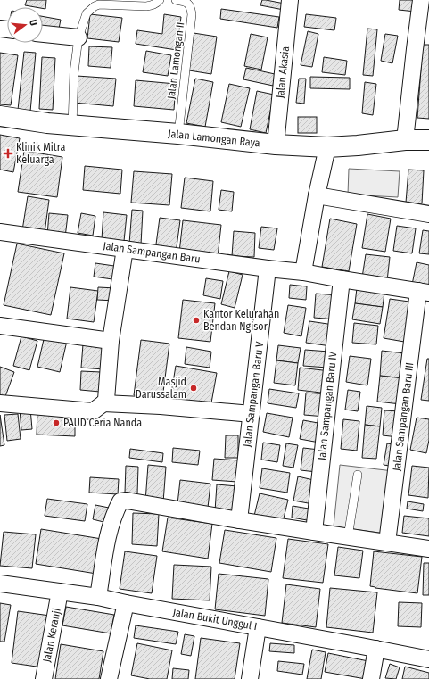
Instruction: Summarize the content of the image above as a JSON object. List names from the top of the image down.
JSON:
{
  "streets": {
    "street": [
      "Jalan Akasia",
      "Jalan Lamongan Raya",
      "Jalan Sampangan Baru",
      "Jalan Sampangan Baru V",
      "Jalan Sampangan Baru IV",
      "Jalan Sampangan Baru III",
      "Jalan Bukit Unggul I",
      "Jalan Keranji"
    ],
    "lane": ["Jalan Lamongan II"]
  },
  "crossings": [
    ["Jalan Lamongan II", "Jalan Lamongan Raya"],
    ["Jalan Akasia", "Jalan Lamongan Raya"],
    ["Jalan Sampangan Baru", "Jalan Sampangan Baru V"],
    ["Jalan Sampangan Baru", "Jalan Sampangan Baru IV"],
    ["Jalan Sampangan Baru", "Jalan Sampangan Baru III"],
    ["Jalan Bukit Unggul I", "Jalan Keranji"]
  ],
  "places": {
    "health": ["Klinik Mitra Keluarga"],
    "other": ["Kantor Kelurahan Bendan Ngisor", "Masjid Darussalam", "PAUD Ceria Nanda"]
  },
  "north": "right"
}
